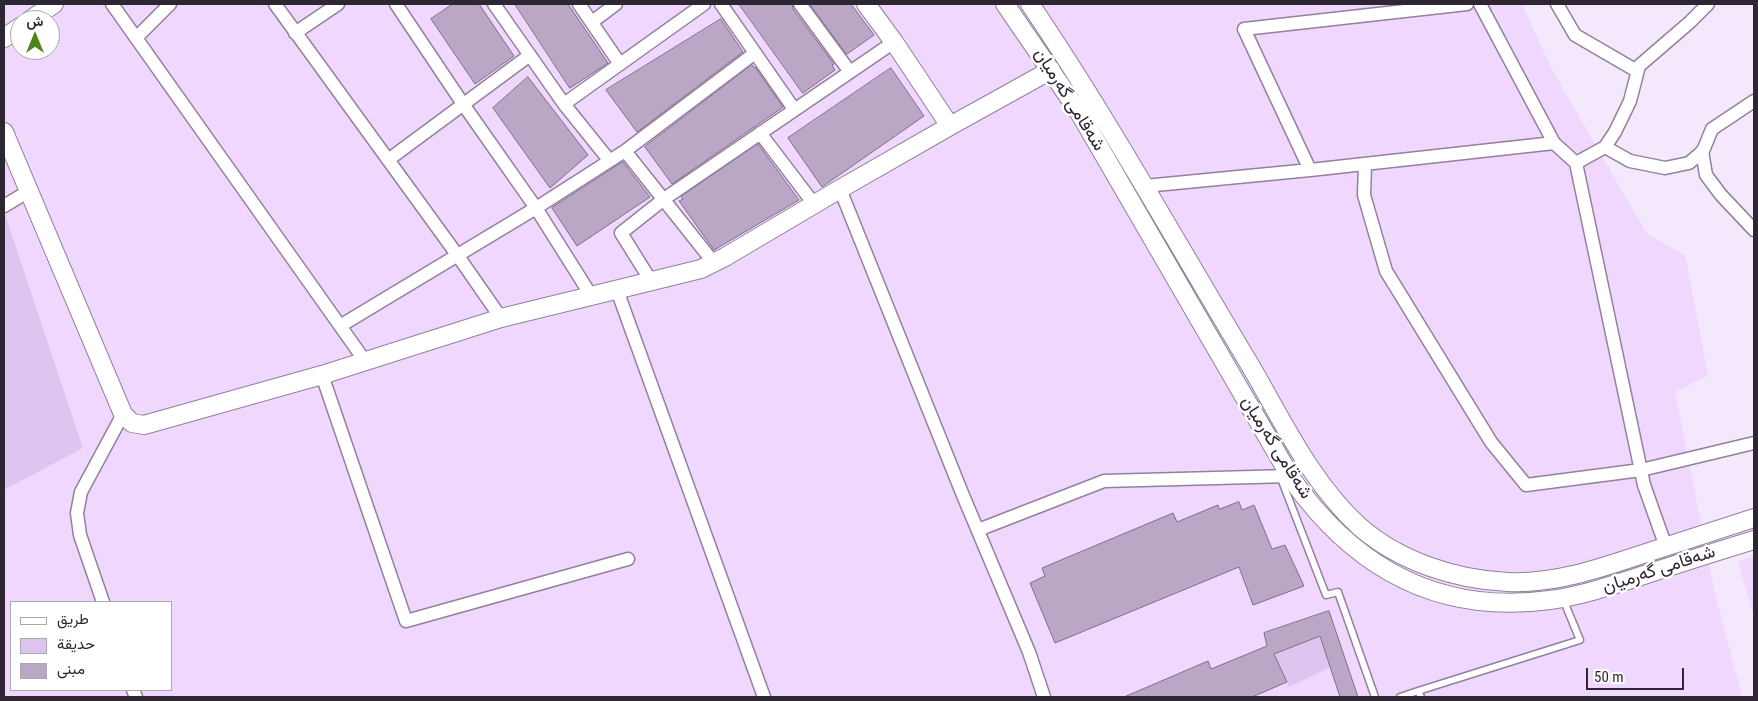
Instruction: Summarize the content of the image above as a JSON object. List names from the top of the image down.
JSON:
{
  "streets": {
    "main road": ["شەقامی گەرمیان"]
  },
  "legend": ["طريق", "حديقة", "مبنى"],
  "scale_bar": "50 m",
  "north": "top"
}
